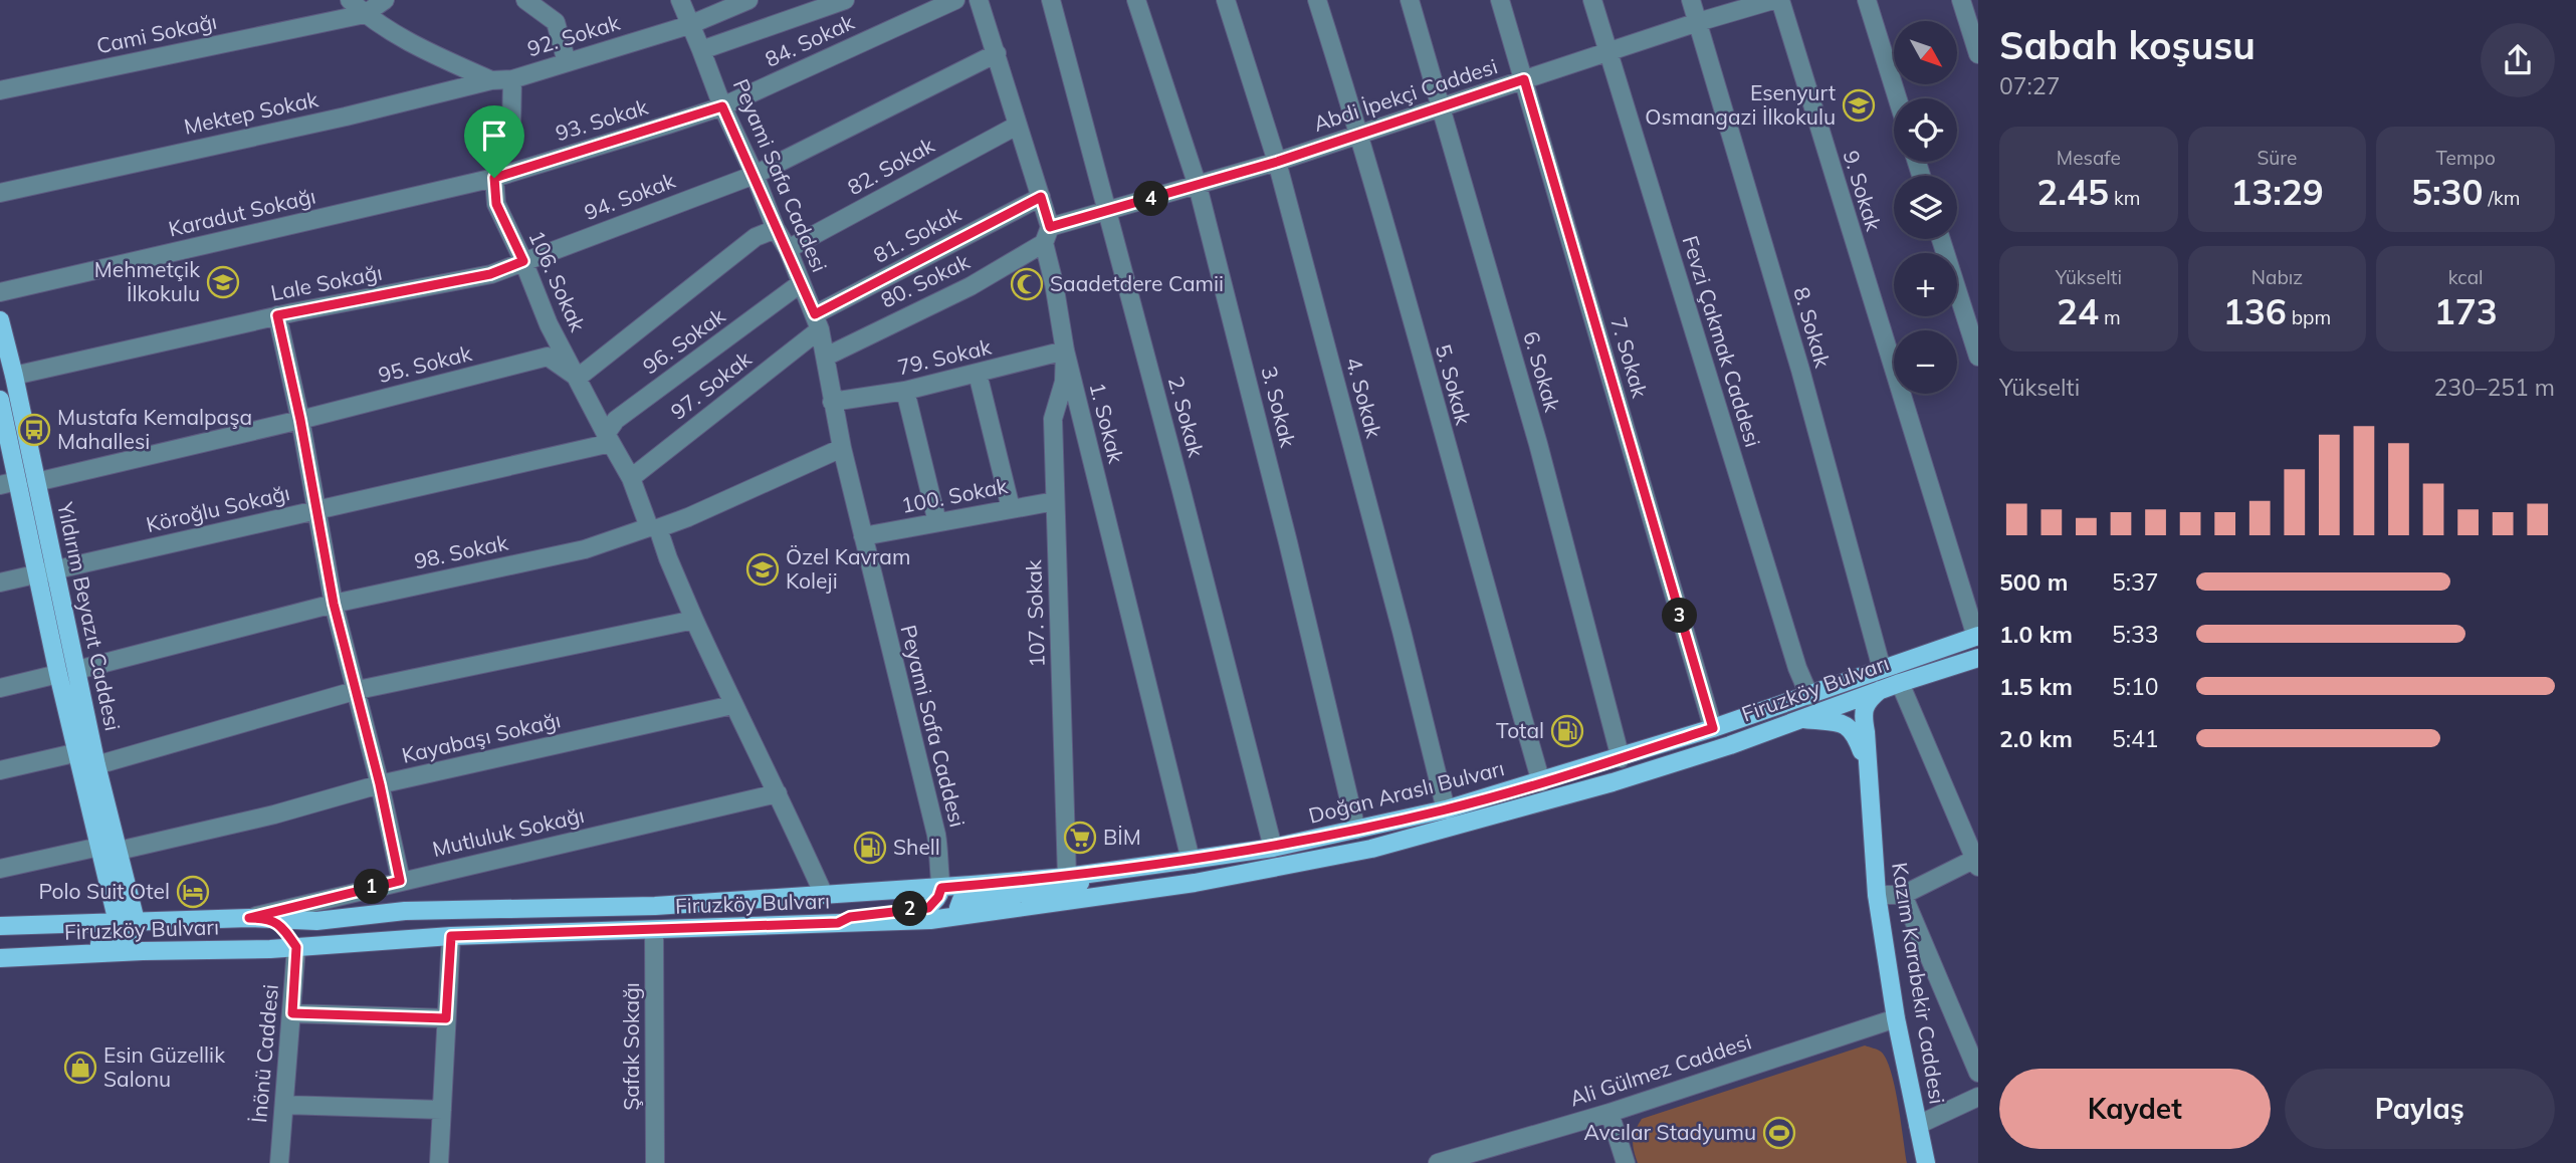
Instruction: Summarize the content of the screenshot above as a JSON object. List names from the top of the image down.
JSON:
{
  "streets": {
    "main road": [
      "Yıldırım Beyazıt Caddesi",
      "Firuzköy Bulvarı",
      "Doğan Araslı Bulvarı",
      "Kazım Karabekir Caddesi"
    ],
    "street": [
      "Cami Sokağı",
      "92. Sokak",
      "84. Sokak",
      "Abdi İpekçi Caddesi",
      "Mektep Sokak",
      "93. Sokak",
      "82. Sokak",
      "Peyami Safa Caddesi",
      "9. Sokak",
      "94. Sokak",
      "Karadut Sokağı",
      "81. Sokak",
      "106. Sokak",
      "80. Sokak",
      "Lale Sokağı",
      "8. Sokak",
      "96. Sokak",
      "Fevzi Çakmak Caddesi",
      "79. Sokak",
      "7. Sokak",
      "95. Sokak",
      "6. Sokak",
      "5. Sokak",
      "97. Sokak",
      "4. Sokak",
      "3. Sokak",
      "2. Sokak",
      "1. Sokak",
      "100. Sokak",
      "Köroğlu Sokağı",
      "98. Sokak",
      "107. Sokak",
      "Kayabaşı Sokağı",
      "Mutluluk Sokağı",
      "Şafak Sokağı",
      "İnönü Caddesi",
      "Ali Gülmez Caddesi"
    ]
  },
  "crossings": [
    ["92. Sokak", "Mektep Sokak"],
    ["92. Sokak", "Peyami Safa Caddesi"],
    ["92. Sokak", "106. Sokak"],
    ["84. Sokak", "93. Sokak"],
    ["84. Sokak", "Peyami Safa Caddesi"],
    ["Abdi İpekçi Caddesi", "80. Sokak"],
    ["Abdi İpekçi Caddesi", "8. Sokak"],
    ["Abdi İpekçi Caddesi", "Fevzi Çakmak Caddesi"],
    ["Abdi İpekçi Caddesi", "7. Sokak"],
    ["Abdi İpekçi Caddesi", "6. Sokak"],
    ["Abdi İpekçi Caddesi", "5. Sokak"],
    ["Abdi İpekçi Caddesi", "4. Sokak"],
    ["Abdi İpekçi Caddesi", "3. Sokak"],
    ["Abdi İpekçi Caddesi", "2. Sokak"],
    ["Abdi İpekçi Caddesi", "1. Sokak"],
    ["Mektep Sokak", "106. Sokak"],
    ["93. Sokak", "Peyami Safa Caddesi"],
    ["93. Sokak", "Karadut Sokağı"],
    ["93. Sokak", "106. Sokak"],
    ["82. Sokak", "Peyami Safa Caddesi"],
    ["82. Sokak", "1. Sokak"],
    ["Peyami Safa Caddesi", "94. Sokak"],
    ["Peyami Safa Caddesi", "81. Sokak"],
    ["Peyami Safa Caddesi", "80. Sokak"],
    ["Peyami Safa Caddesi", "96. Sokak"],
    ["Peyami Safa Caddesi", "79. Sokak"],
    ["Peyami Safa Caddesi", "97. Sokak"],
    ["Peyami Safa Caddesi", "100. Sokak"],
    ["Peyami Safa Caddesi", "98. Sokak"],
    ["Peyami Safa Caddesi", "Doğan Araslı Bulvarı"],
    ["9. Sokak", "Doğan Araslı Bulvarı"],
    ["94. Sokak", "106. Sokak"],
    ["94. Sokak", "Lale Sokağı"],
    ["94. Sokak", "1. Sokak"],
    ["Karadut Sokağı", "106. Sokak"],
    ["81. Sokak", "97. Sokak"],
    ["81. Sokak", "1. Sokak"],
    ["106. Sokak", "Lale Sokağı"],
    ["106. Sokak", "96. Sokak"],
    ["106. Sokak", "95. Sokak"],
    ["106. Sokak", "97. Sokak"],
    ["106. Sokak", "Köroğlu Sokağı"],
    ["106. Sokak", "98. Sokak"],
    ["106. Sokak", "Kayabaşı Sokağı"],
    ["106. Sokak", "Mutluluk Sokağı"],
    ["80. Sokak", "1. Sokak"],
    ["Lale Sokağı", "Yıldırım Beyazıt Caddesi"],
    ["8. Sokak", "Doğan Araslı Bulvarı"],
    ["96. Sokak", "Köroğlu Sokağı"],
    ["Fevzi Çakmak Caddesi", "Doğan Araslı Bulvarı"],
    ["79. Sokak", "1. Sokak"],
    ["79. Sokak", "107. Sokak"],
    ["7. Sokak", "Doğan Araslı Bulvarı"],
    ["95. Sokak", "Yıldırım Beyazıt Caddesi"],
    ["6. Sokak", "Doğan Araslı Bulvarı"],
    ["5. Sokak", "Doğan Araslı Bulvarı"],
    ["4. Sokak", "Doğan Araslı Bulvarı"],
    ["3. Sokak", "Doğan Araslı Bulvarı"],
    ["2. Sokak", "Doğan Araslı Bulvarı"],
    ["1. Sokak", "107. Sokak"],
    ["1. Sokak", "Doğan Araslı Bulvarı"],
    ["100. Sokak", "107. Sokak"],
    ["Köroğlu Sokağı", "Yıldırım Beyazıt Caddesi"],
    ["98. Sokak", "Yıldırım Beyazıt Caddesi"],
    ["107. Sokak", "Doğan Araslı Bulvarı"],
    ["Yıldırım Beyazıt Caddesi", "Firuzköy Bulvarı"],
    ["Yıldırım Beyazıt Caddesi", "Kayabaşı Sokağı"],
    ["Firuzköy Bulvarı", "Doğan Araslı Bulvarı"],
    ["Firuzköy Bulvarı", "Mutluluk Sokağı"],
    ["Firuzköy Bulvarı", "Kazım Karabekir Caddesi"],
    ["Firuzköy Bulvarı", "Şafak Sokağı"],
    ["Firuzköy Bulvarı", "İnönü Caddesi"],
    ["Kazım Karabekir Caddesi", "Ali Gülmez Caddesi"]
  ],
  "places": {
    "school or university": ["Esenyurt Osmangazi İlkokulu", "Mehmetçik İlkokulu", "Özel Kavram Koleji"],
    "mosque": ["Saadetdere Camii"],
    "bus stop": ["Mustafa Kemalpaşa Mahallesi"],
    "fuel station": ["Total", "Shell"],
    "supermarket": ["BİM"],
    "hotel": ["Polo Suit Otel"],
    "shop": ["Esin Güzellik Salonu"],
    "sports": ["Avcılar Stadyumu"]
  },
  "north": "bottom right",
  "page": {
    "heading": ["Sabah koşusu", "07:27"],
    "map_buttons": ["+", "−"],
    "stats": [
      ["Mesafe", "2.45 km"],
      ["Süre", "13:29"],
      ["Tempo", "5:30 /km"],
      ["Yükselti", "24 m"],
      ["Nabız", "136 bpm"],
      ["kcal", "173"]
    ],
    "pins": [
      "4",
      "3",
      "1",
      "2"
    ],
    "chart": ["Yükselti", "230–251 m"],
    "list": [
      {
        "name": "500 m",
        "note": "5:37"
      },
      {
        "name": "1.0 km",
        "note": "5:33"
      },
      {
        "name": "1.5 km",
        "note": "5:10"
      },
      {
        "name": "2.0 km",
        "note": "5:41"
      }
    ],
    "buttons": ["Kaydet", "Paylaş"]
  }
}
